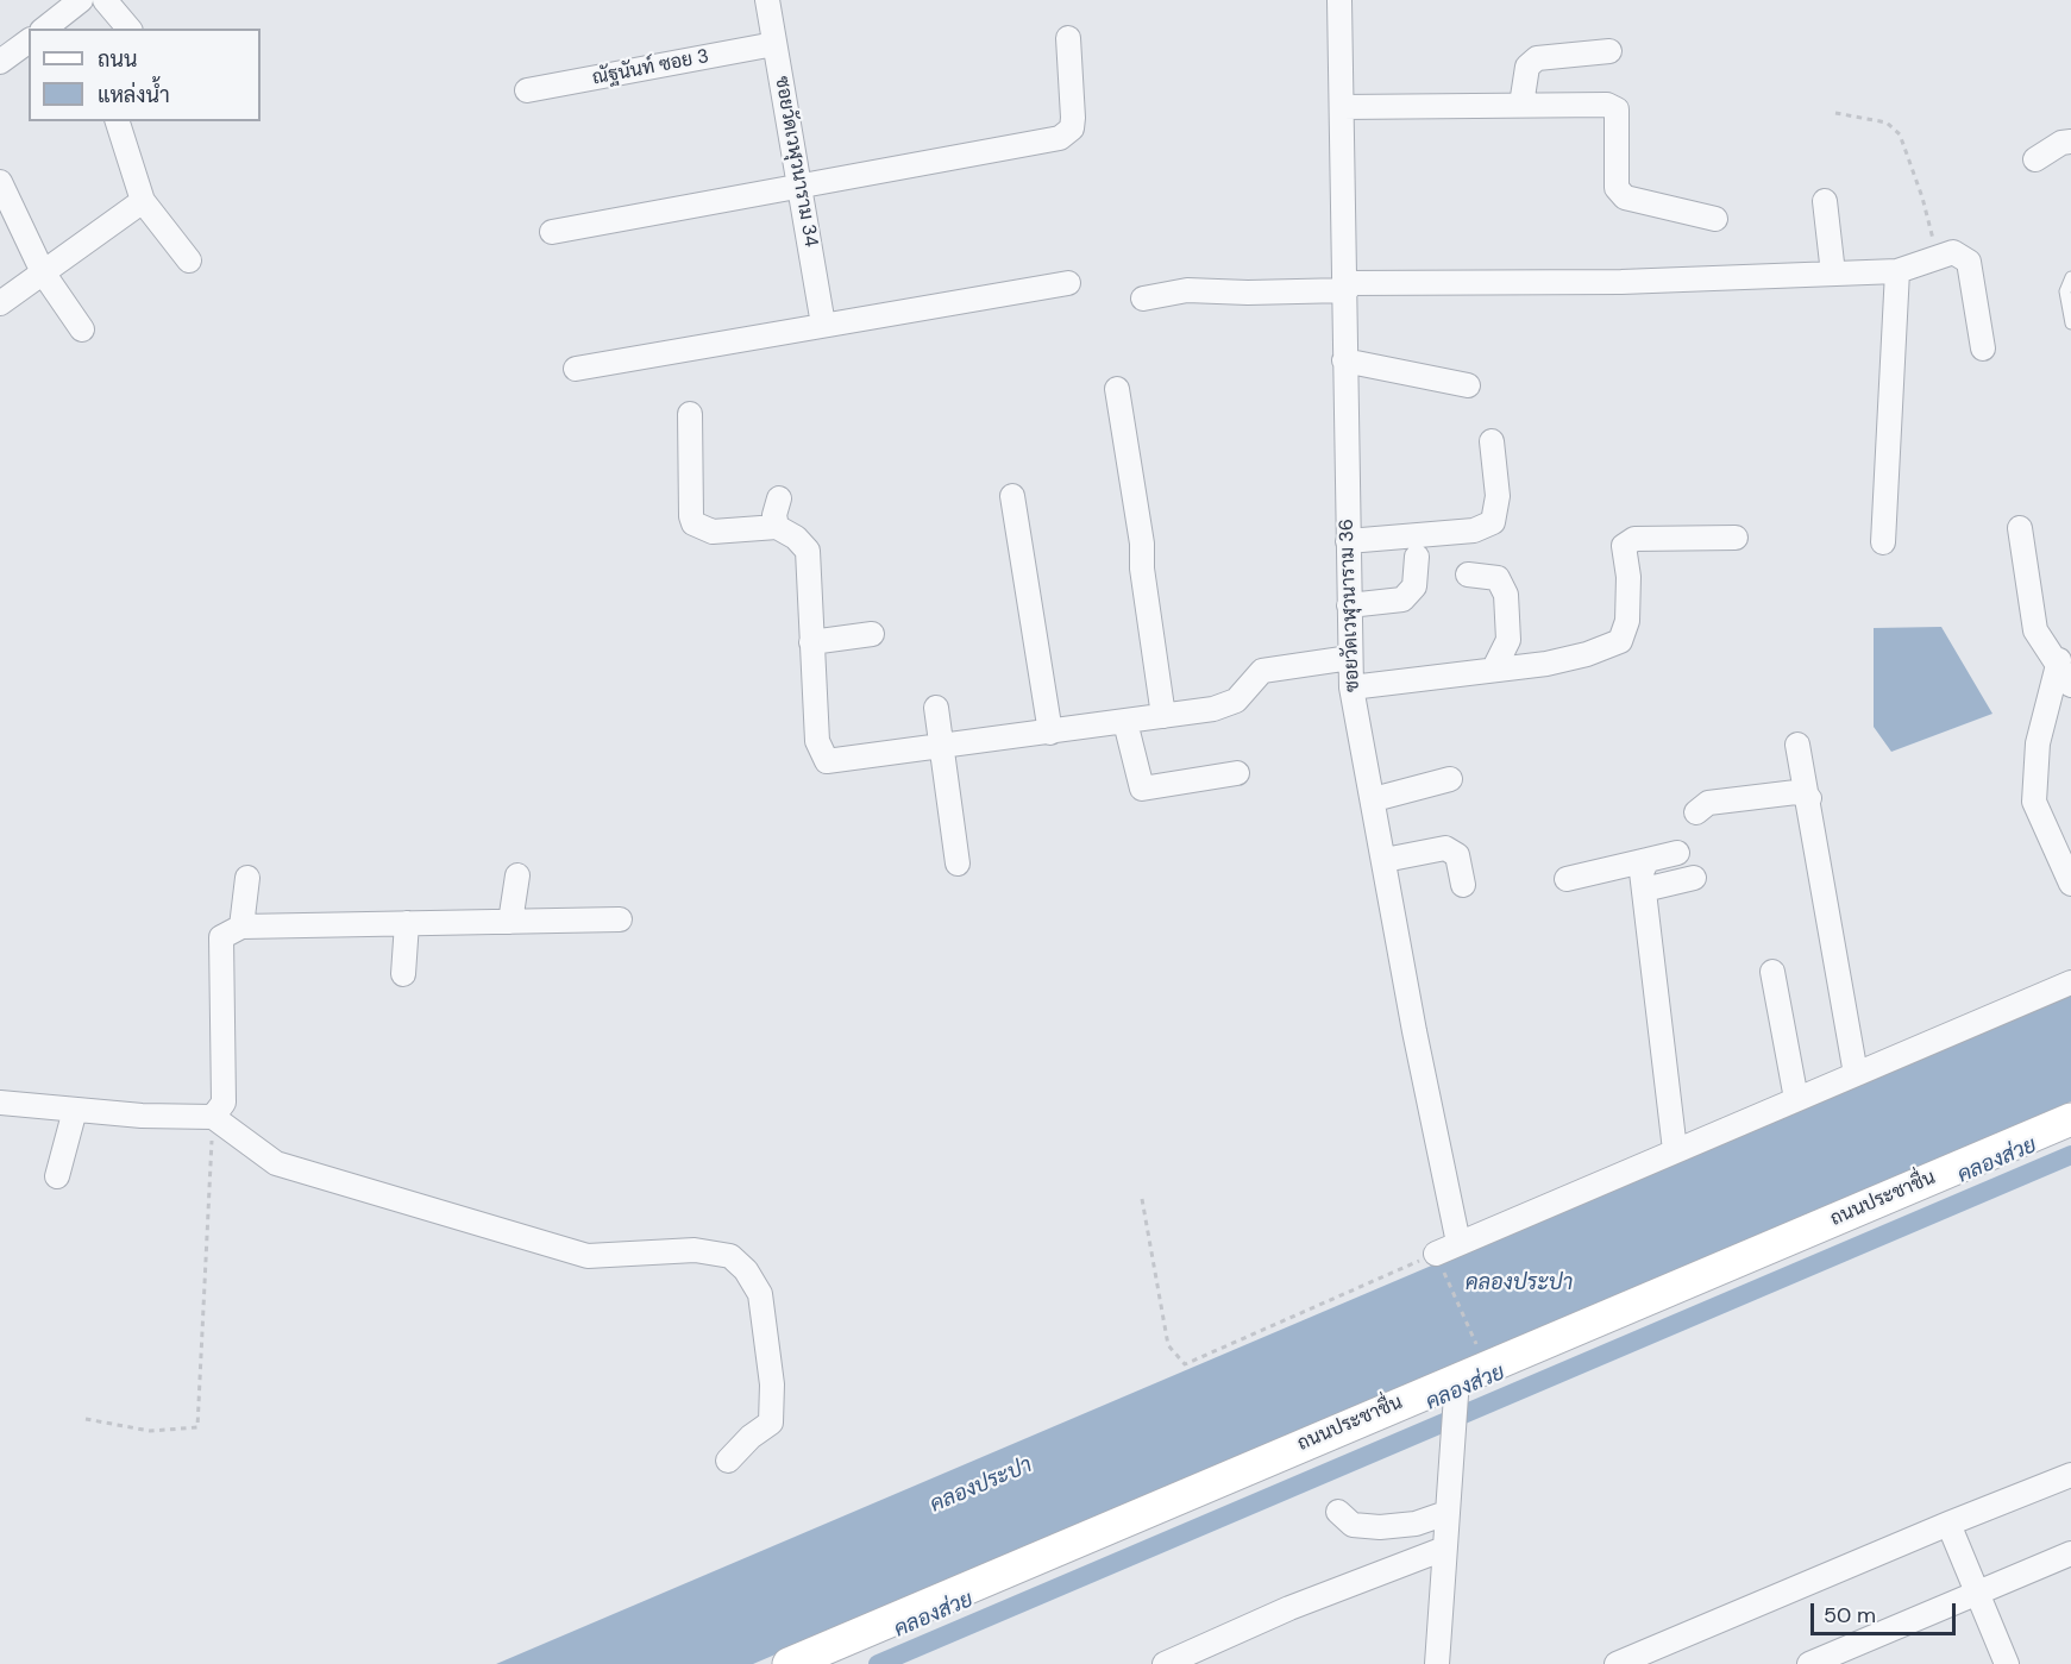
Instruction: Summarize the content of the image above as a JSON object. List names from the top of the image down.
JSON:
{
  "streets": {
    "street": [
      "ณัฐนันท์ ซอย 3",
      "ซอยวัดเวฬุวนาราม 34",
      "ซอยวัดเวฬุวนาราม 36",
      "ถนนประชาชื่น"
    ]
  },
  "crossings": [
    ["ณัฐนันท์ ซอย 3", "ซอยวัดเวฬุวนาราม 34"]
  ],
  "water": ["คลองส่วย", "คลองประปา"],
  "legend": ["ถนน", "แหล่งน้ำ"],
  "scale_bar": "50 m"
}
